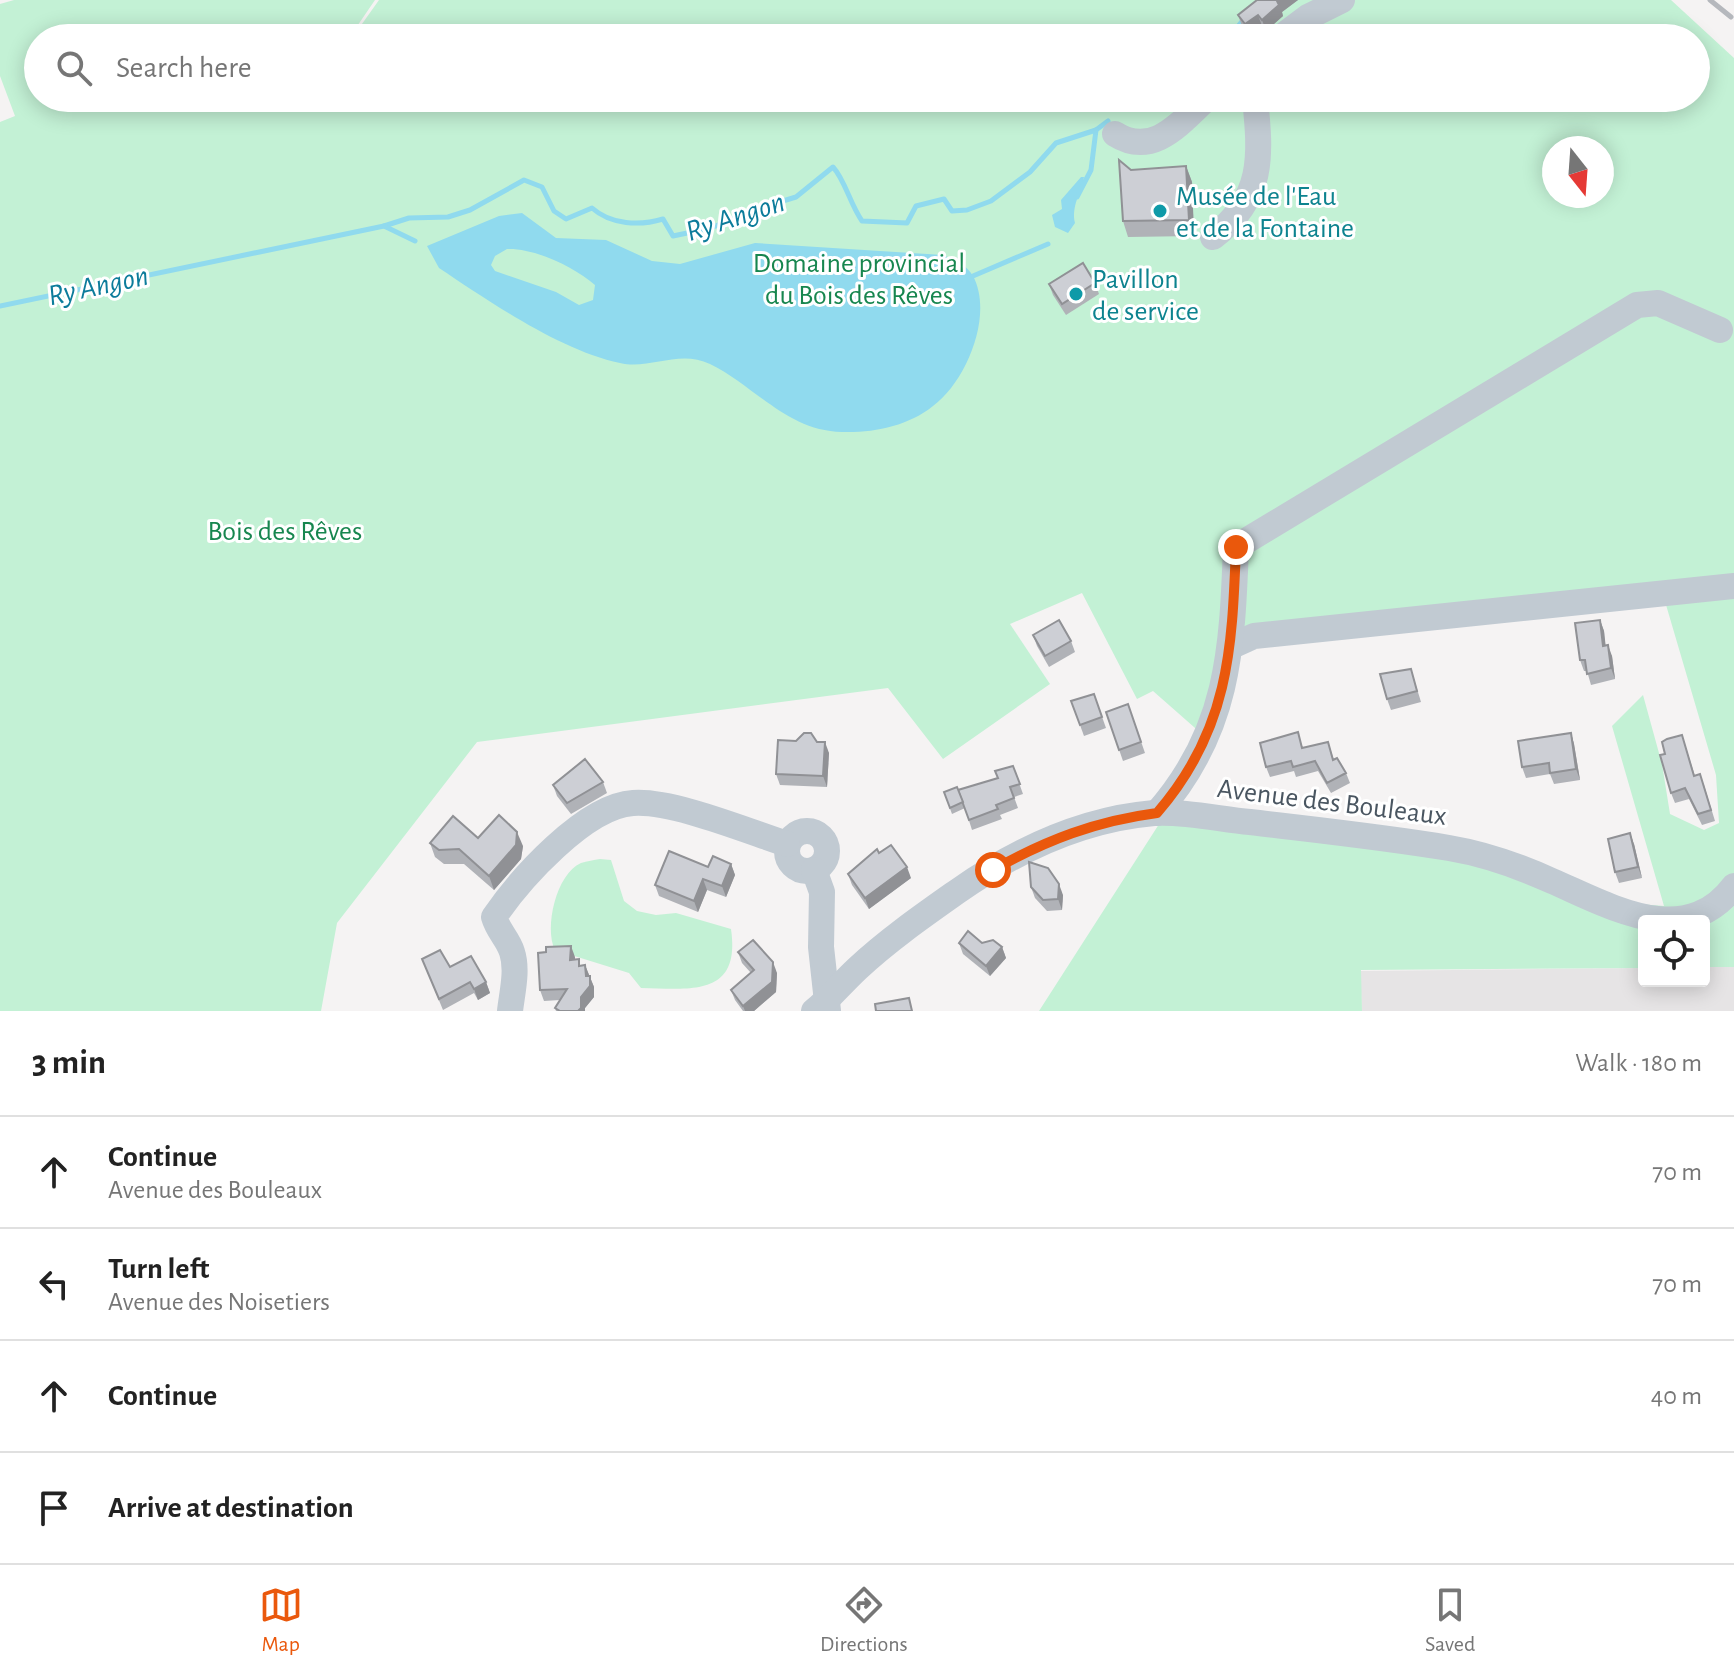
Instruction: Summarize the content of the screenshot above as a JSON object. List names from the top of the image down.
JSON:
{
  "streets": {
    "street": ["Avenue des Bouleaux"]
  },
  "water": ["Ry Angon"],
  "parks": ["Domaine provincial du Bois des Rêves", "Bois des Rêves"],
  "places": ["Musée de l'Eau et de la Fontaine", "Pavillon de service"],
  "north": "bottom",
  "page": {
    "search": "Search here",
    "heading": ["3 min", "Walk · 180 m"],
    "list": [
      ["Continue", "Avenue des Bouleaux", "70 m"],
      ["Turn left", "Avenue des Noisetiers", "70 m"],
      ["Continue", "40 m"],
      "Arrive at destination"
    ],
    "nav": ["Map", "Directions", "Saved"]
  }
}
